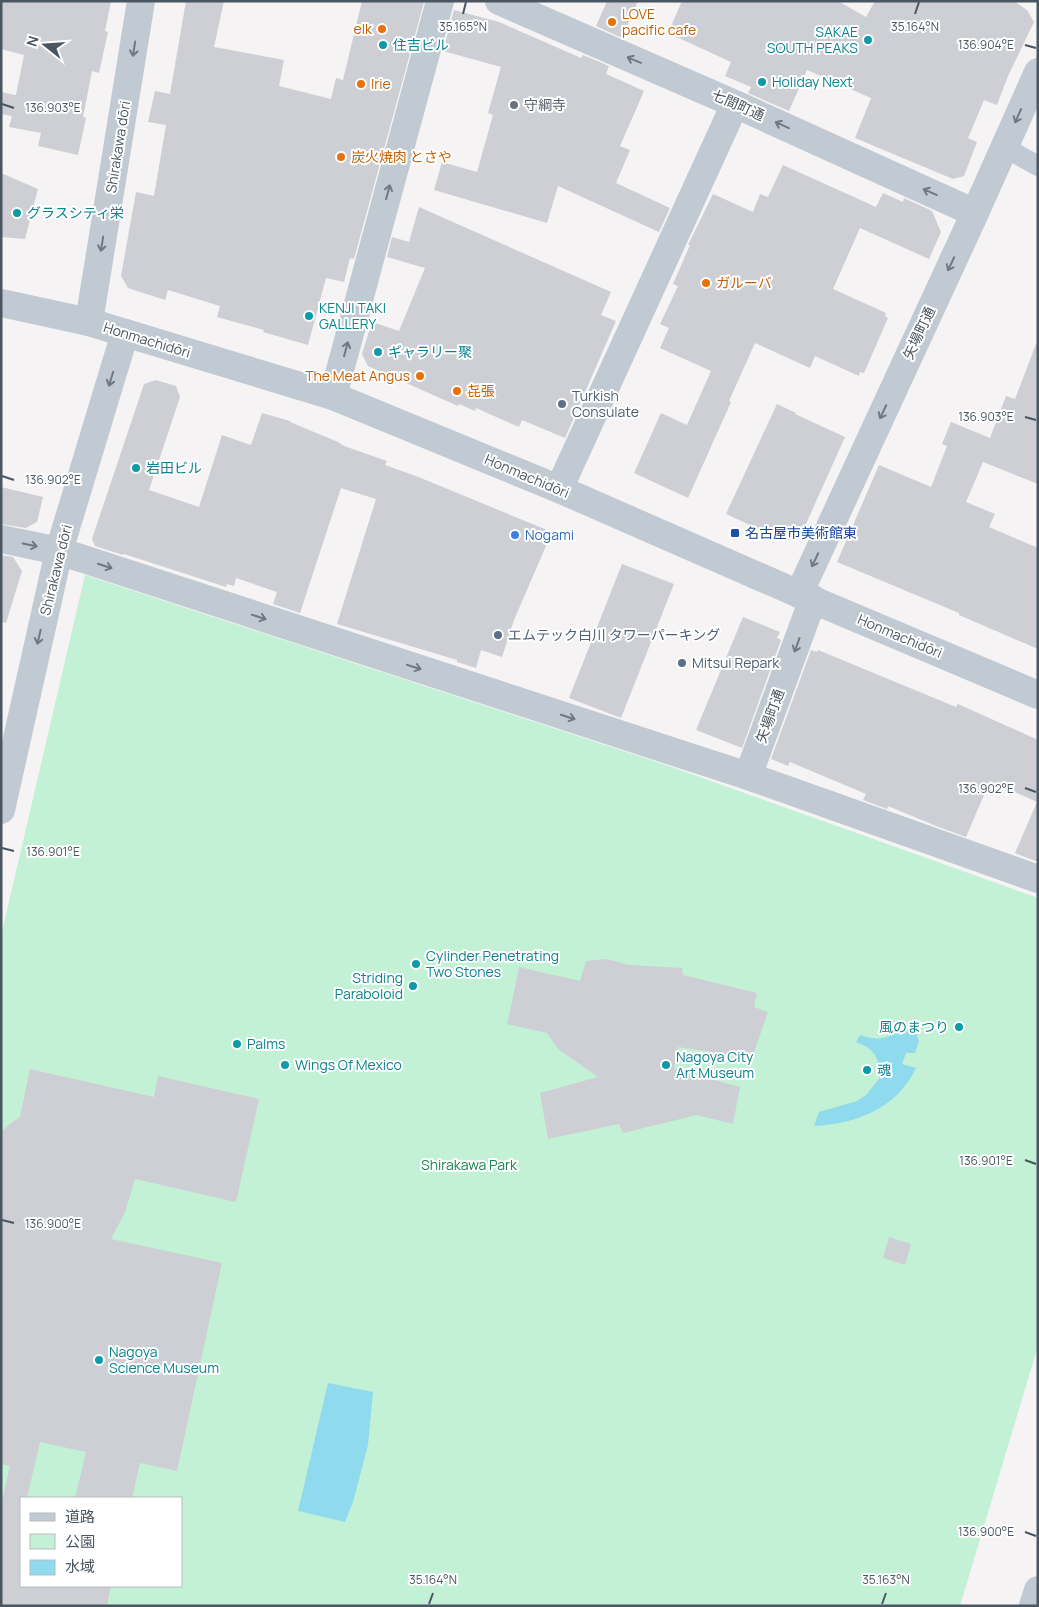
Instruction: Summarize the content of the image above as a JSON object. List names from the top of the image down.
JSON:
{
  "streets": {
    "street": [
      "七間町通",
      "Shirakawa dōri",
      "矢場町通",
      "Honmachidōri"
    ]
  },
  "crossings": [
    ["七間町通", "矢場町通"],
    ["Shirakawa dōri", "Honmachidōri"],
    ["矢場町通", "Honmachidōri"]
  ],
  "one_way": ["七間町通", "Shirakawa dōri", "矢場町通"],
  "parks": ["Shirakawa Park"],
  "places": {
    "other": [
      "LOVE pacific cafe",
      "elk",
      "SAKAE SOUTH PEAKS",
      "住吉ビル",
      "Holiday Next",
      "Irie",
      "守綱寺",
      "炭火焼肉 とさや",
      "グラスシティ栄",
      "ガルーバ",
      "KENJI TAKI GALLERY",
      "ギャラリー聚",
      "The Meat Angus",
      "㐂張",
      "Turkish Consulate",
      "岩田ビル",
      "Nogami",
      "エムテック白川 タワーパーキング",
      "Mitsui Repark",
      "Cylinder Penetrating Two Stones",
      "Striding Paraboloid",
      "風のまつり",
      "Palms",
      "Wings Of Mexico",
      "Nagoya City Art Museum",
      "魂",
      "Nagoya Science Museum"
    ],
    "transit": ["名古屋市美術館東"]
  },
  "legend": ["道路", "公園", "水域"],
  "north": "left",
  "coordinates": [
    "35.165°N",
    "35.164°N",
    "136.904°E",
    "136.903°E",
    "136.902°E",
    "136.901°E",
    "136.900°E",
    "35.163°N"
  ]
}
